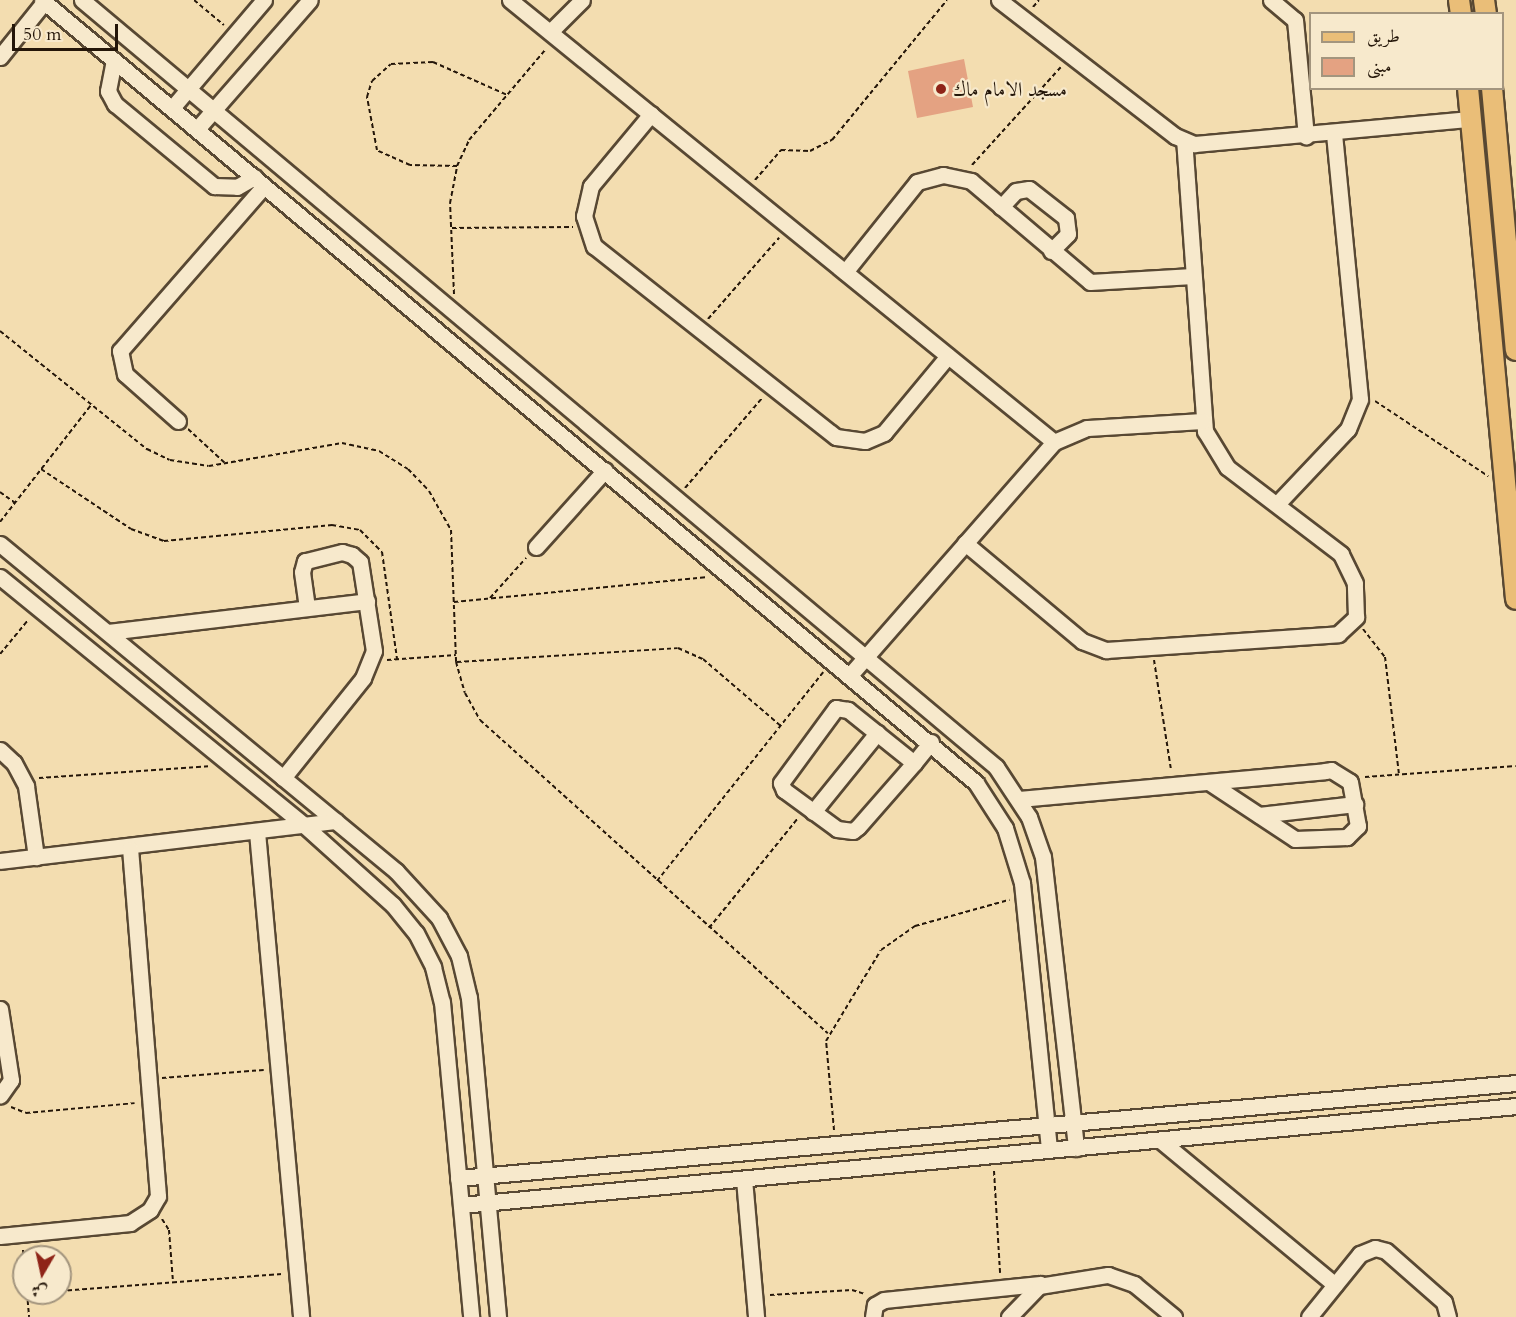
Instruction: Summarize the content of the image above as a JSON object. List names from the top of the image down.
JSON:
{
  "places": ["مسجد الامام ماك"],
  "legend": ["طريق", "مبنى"],
  "scale_bar": "50 m",
  "north": "bottom"
}
